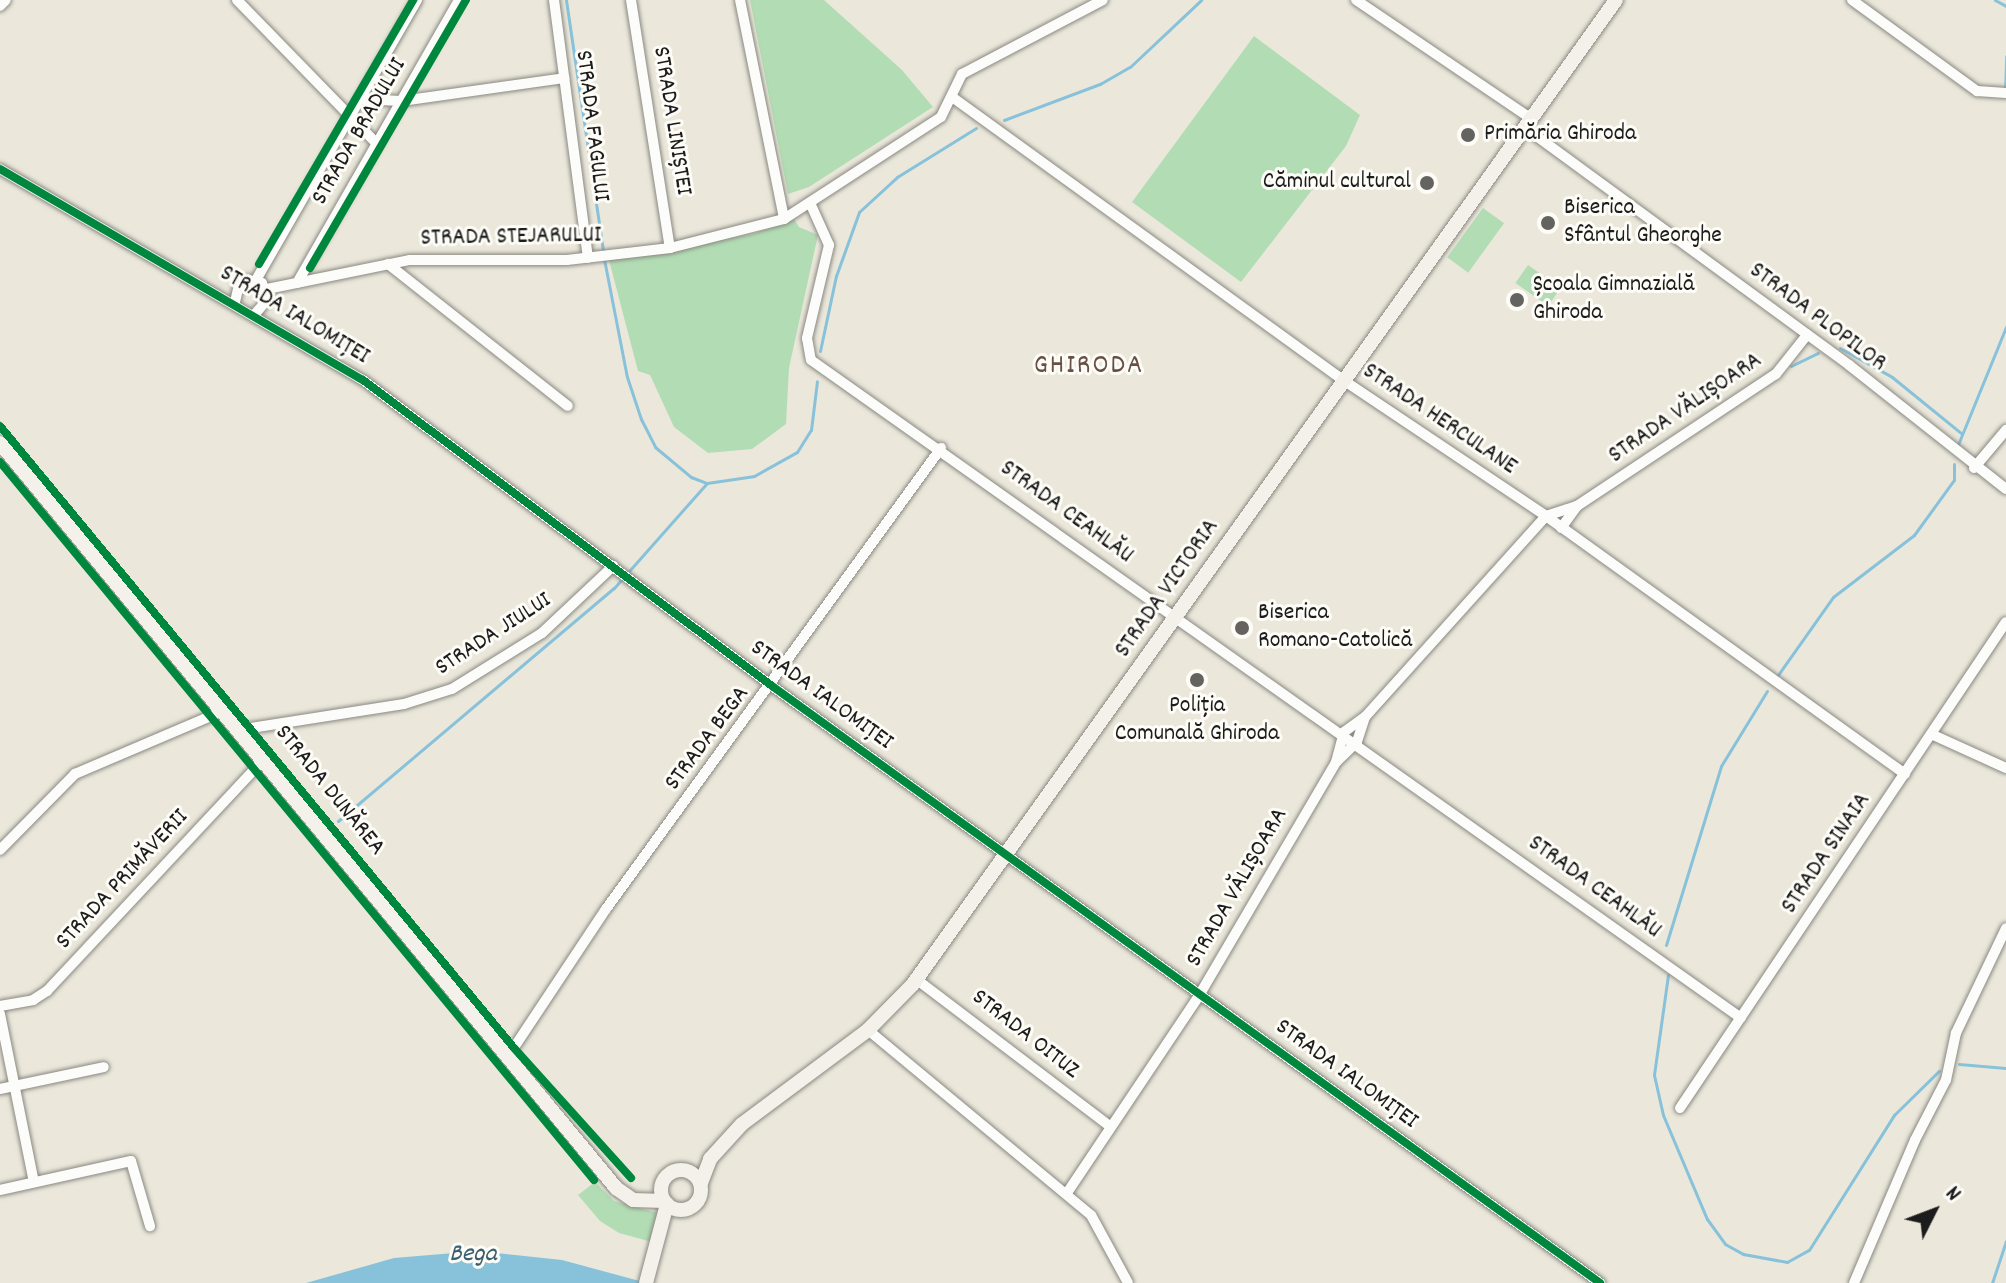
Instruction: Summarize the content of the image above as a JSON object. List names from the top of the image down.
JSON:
{
  "streets": {
    "street": [
      "STRADA LINIȘTEI",
      "STRADA FAGULUI",
      "STRADA BRADULUI",
      "STRADA STEJARULUI",
      "STRADA IALOMIȚEI",
      "STRADA PLOPILOR",
      "STRADA VĂLIȘOARA",
      "STRADA HERCULANE",
      "STRADA CEAHLĂU",
      "STRADA VICTORIA",
      "STRADA JIULUI",
      "STRADA BEGA",
      "STRADA DUNĂREA",
      "STRADA SINAIA",
      "STRADA PRIMĂVERII",
      "STRADA OITUZ"
    ]
  },
  "crossings": [
    ["STRADA LINIȘTEI", "STRADA STEJARULUI"],
    ["STRADA FAGULUI", "STRADA STEJARULUI"],
    ["STRADA BRADULUI", "STRADA STEJARULUI"],
    ["STRADA STEJARULUI", "STRADA IALOMIȚEI"],
    ["STRADA STEJARULUI", "STRADA HERCULANE"],
    ["STRADA STEJARULUI", "STRADA CEAHLĂU"],
    ["STRADA IALOMIȚEI", "STRADA VĂLIȘOARA"],
    ["STRADA IALOMIȚEI", "STRADA VICTORIA"],
    ["STRADA IALOMIȚEI", "STRADA JIULUI"],
    ["STRADA IALOMIȚEI", "STRADA BEGA"],
    ["STRADA PLOPILOR", "STRADA VĂLIȘOARA"],
    ["STRADA PLOPILOR", "STRADA VICTORIA"],
    ["STRADA VĂLIȘOARA", "STRADA HERCULANE"],
    ["STRADA VĂLIȘOARA", "STRADA CEAHLĂU"],
    ["STRADA VĂLIȘOARA", "STRADA OITUZ"],
    ["STRADA HERCULANE", "STRADA VICTORIA"],
    ["STRADA HERCULANE", "STRADA SINAIA"],
    ["STRADA CEAHLĂU", "STRADA VICTORIA"],
    ["STRADA CEAHLĂU", "STRADA BEGA"],
    ["STRADA CEAHLĂU", "STRADA SINAIA"],
    ["STRADA VICTORIA", "STRADA OITUZ"],
    ["STRADA JIULUI", "STRADA DUNĂREA"],
    ["STRADA BEGA", "STRADA DUNĂREA"],
    ["STRADA DUNĂREA", "STRADA PRIMĂVERII"]
  ],
  "districts": ["GHIRODA"],
  "water": ["Bega"],
  "places": [
    "Primăria Ghiroda",
    "Căminul cultural",
    "Biserica Sfântul Gheorghe",
    "Școala Gimnazială Ghiroda",
    "Biserica Romano-Catolică",
    "Poliția Comunală Ghiroda"
  ],
  "north": "top right"
}
